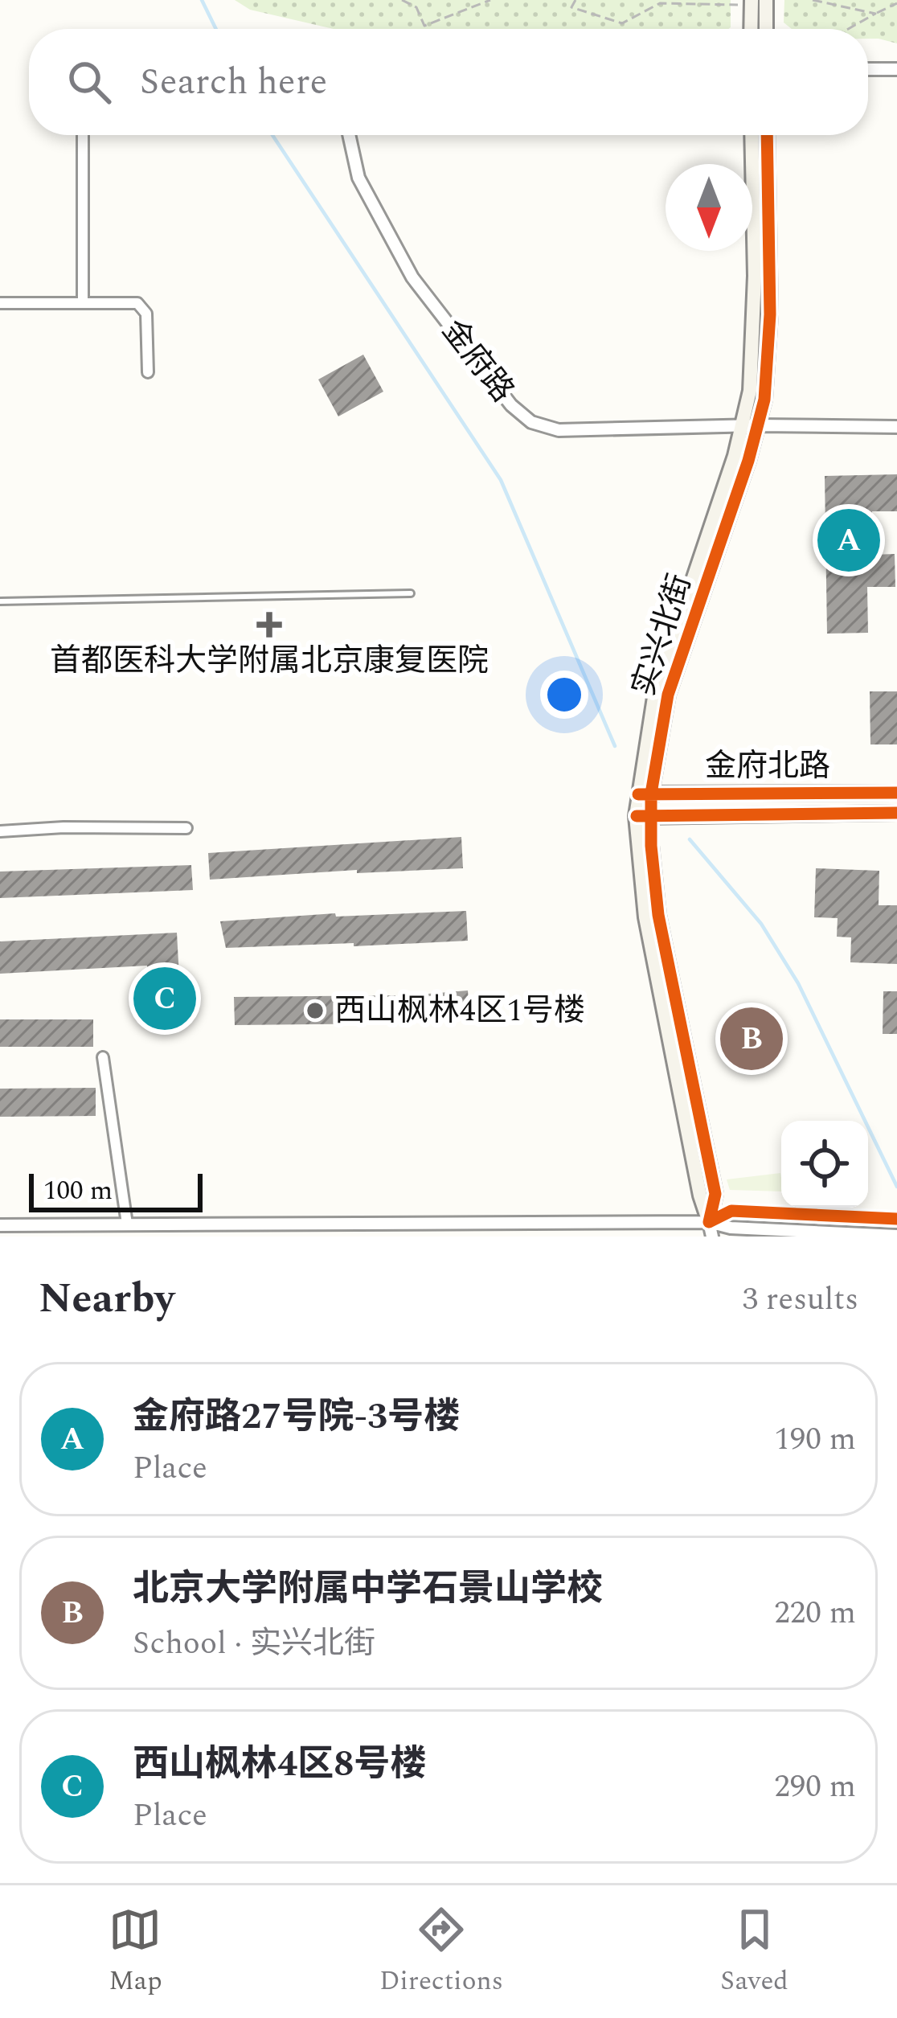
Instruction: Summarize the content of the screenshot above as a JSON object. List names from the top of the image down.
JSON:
{
  "streets": {
    "main road": ["实兴北街", "金府北路"],
    "street": ["金府路"]
  },
  "crossings": [
    ["金府路", "实兴北街"],
    ["实兴北街", "金府北路"]
  ],
  "places": {
    "health": ["首都医科大学附属北京康复医院"],
    "other": ["西山枫林4区1号楼"]
  },
  "scale_bar": "100 m",
  "north": "bottom",
  "page": {
    "search": "Search here",
    "pins": ["A", "C", "B"],
    "scale": "100 m",
    "heading": ["Nearby", "3 results"],
    "list": [
      {
        "mark": "A",
        "name": "金府路27号院-3号楼",
        "note": "Place",
        "value": "190 m"
      },
      {
        "mark": "B",
        "name": "北京大学附属中学石景山学校",
        "note": "School · 实兴北街",
        "value": "220 m"
      },
      {
        "mark": "C",
        "name": "西山枫林4区8号楼",
        "note": "Place",
        "value": "290 m"
      }
    ],
    "nav": ["Map", "Directions", "Saved"]
  }
}
